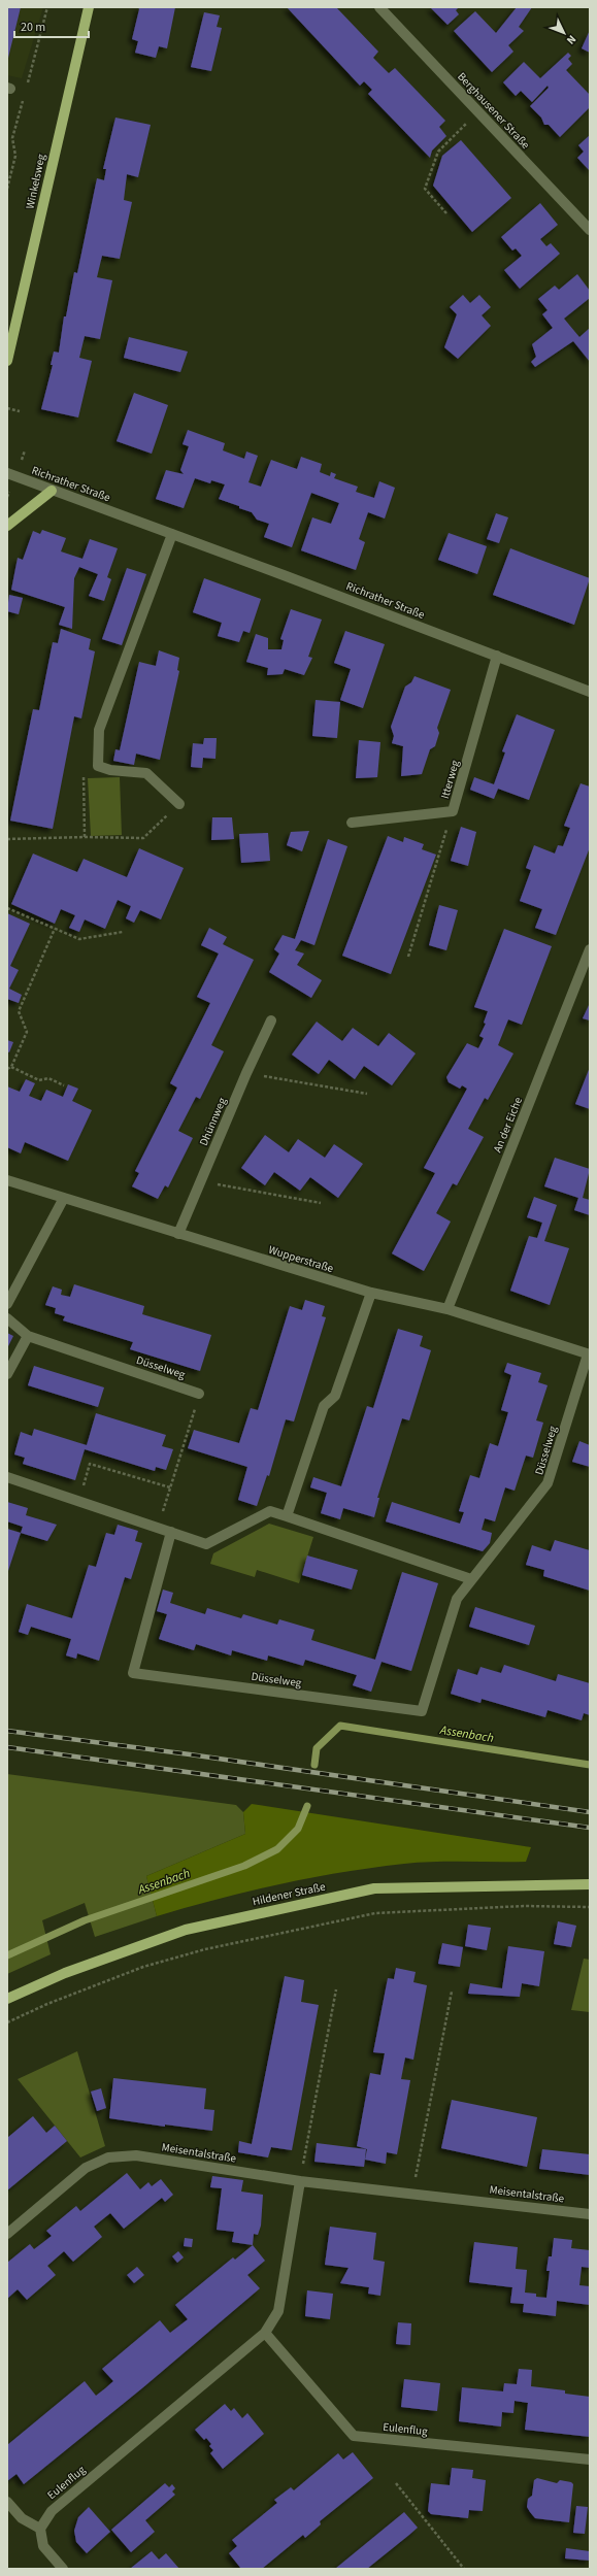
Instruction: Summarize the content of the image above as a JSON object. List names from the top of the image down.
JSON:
{
  "streets": {
    "main road": ["Winkelsweg", "Hildener Straße"],
    "street": [
      "Berghausener Straße",
      "Richrather Straße",
      "Itterweg",
      "Dhünnweg",
      "An der Eiche",
      "Wupperstraße",
      "Düsselweg",
      "Meisentalstraße",
      "Eulenflug"
    ]
  },
  "crossings": [
    ["Richrather Straße", "Itterweg"],
    ["Dhünnweg", "Wupperstraße"],
    ["An der Eiche", "Wupperstraße"],
    ["Wupperstraße", "Düsselweg"],
    ["Meisentalstraße", "Eulenflug"]
  ],
  "water": ["Assenbach"],
  "scale_bar": "20 m",
  "north": "bottom right"
}
